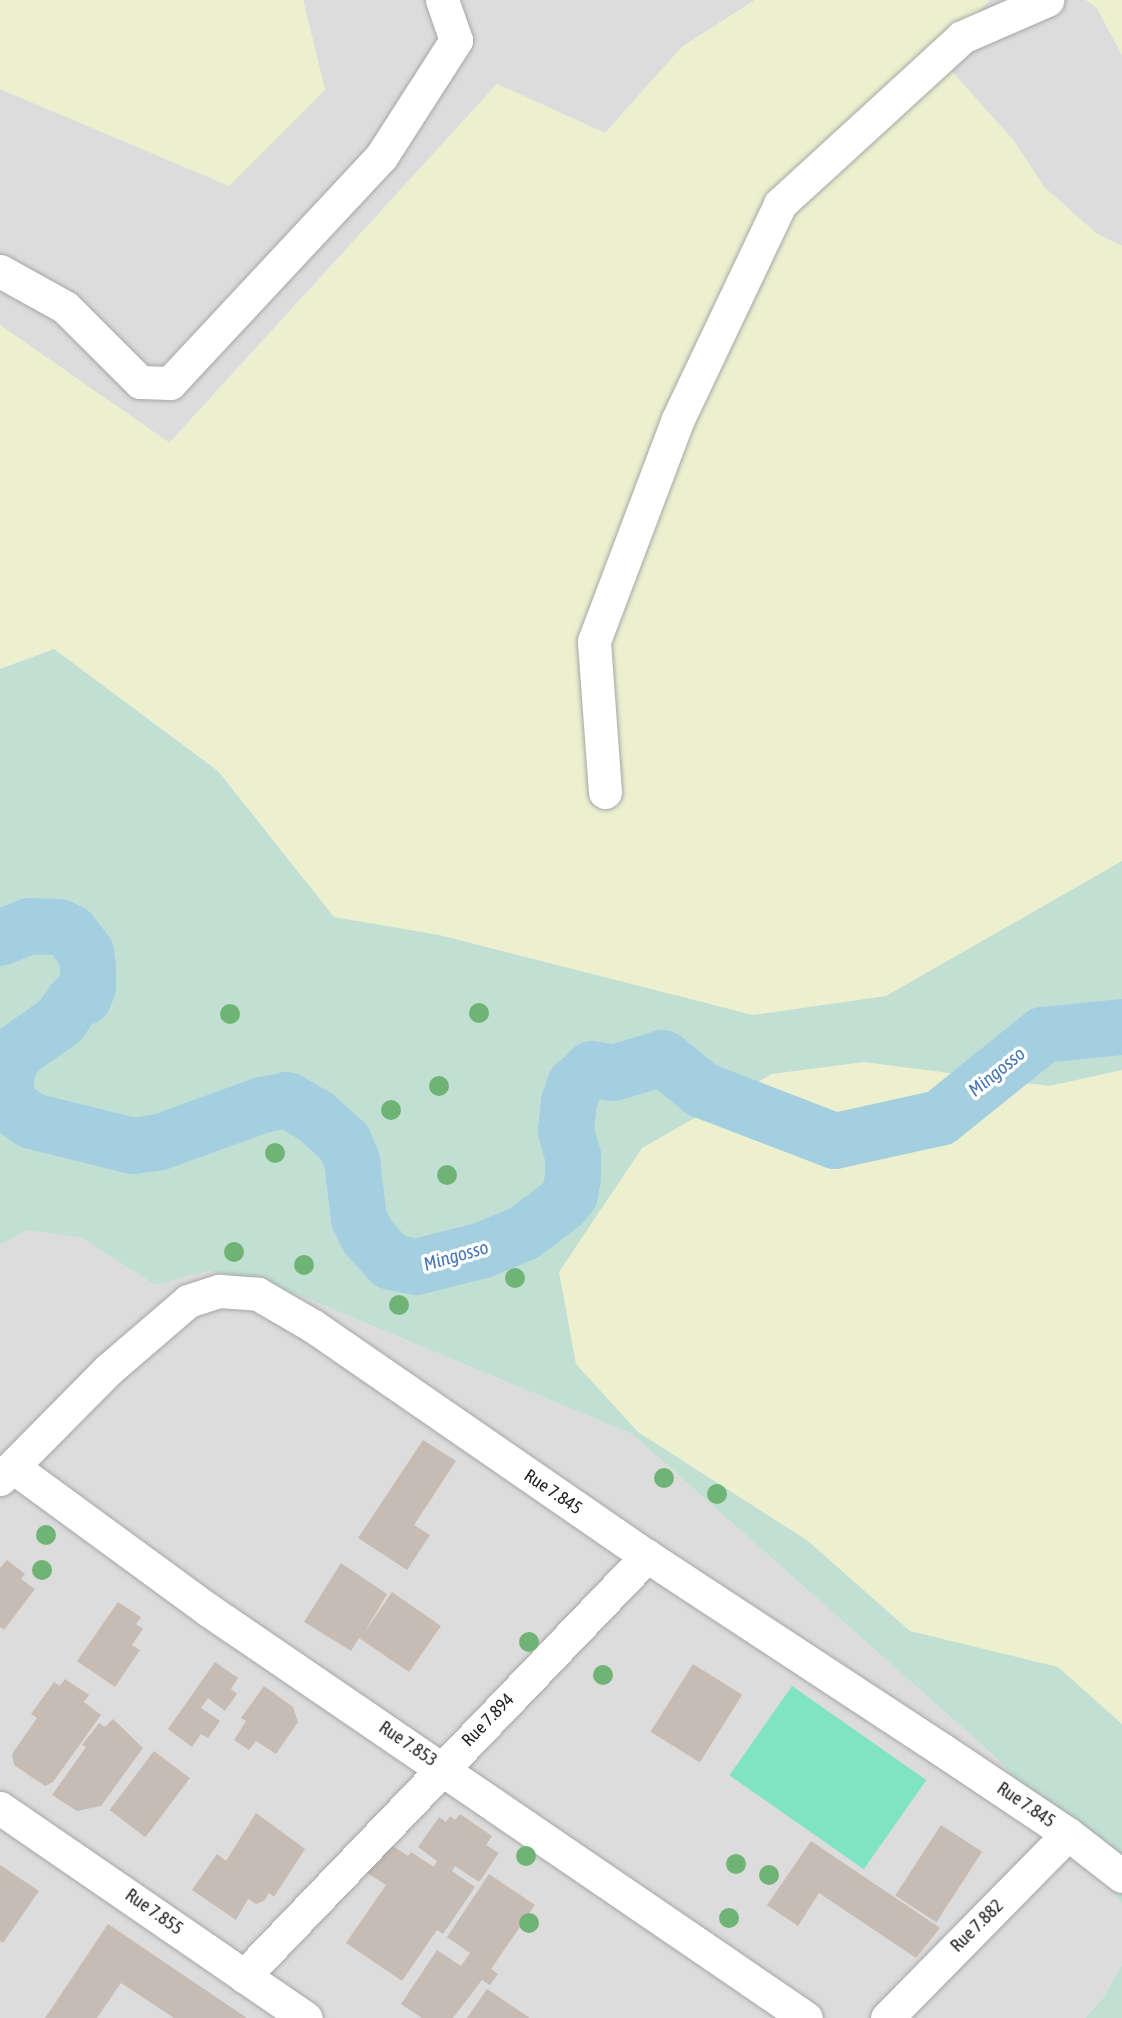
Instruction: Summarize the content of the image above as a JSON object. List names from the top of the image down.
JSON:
{
  "streets": {
    "street": [
      "Rue 7.845",
      "Rue 7.894",
      "Rue 7.853",
      "Rue 7.855",
      "Rue 7.882"
    ]
  },
  "crossings": [
    ["Rue 7.845", "Rue 7.894"],
    ["Rue 7.845", "Rue 7.853"],
    ["Rue 7.845", "Rue 7.882"],
    ["Rue 7.894", "Rue 7.853"],
    ["Rue 7.894", "Rue 7.855"]
  ],
  "water": ["Mingosso"]
}
